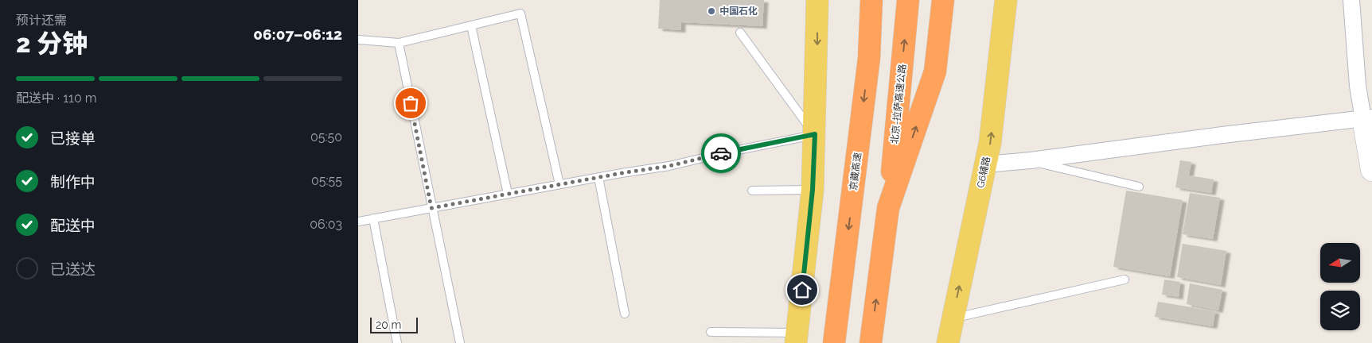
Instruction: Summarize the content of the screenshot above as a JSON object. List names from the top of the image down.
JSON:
{
  "streets": {
    "highway": ["北京-拉萨高速公路", "京藏高速"],
    "main road": ["G6辅路"]
  },
  "places": ["中国石化"],
  "scale_bar": "20 m",
  "north": "left",
  "page": {
    "heading": ["2 分钟", "预计还需", "06:07–06:12"],
    "bar": "配送中 · 110 m",
    "list": [
      ["已接单", "05:50"],
      ["制作中", "05:55"],
      ["配送中", "06:03"],
      "已送达"
    ],
    "scale": "20 m"
  }
}
